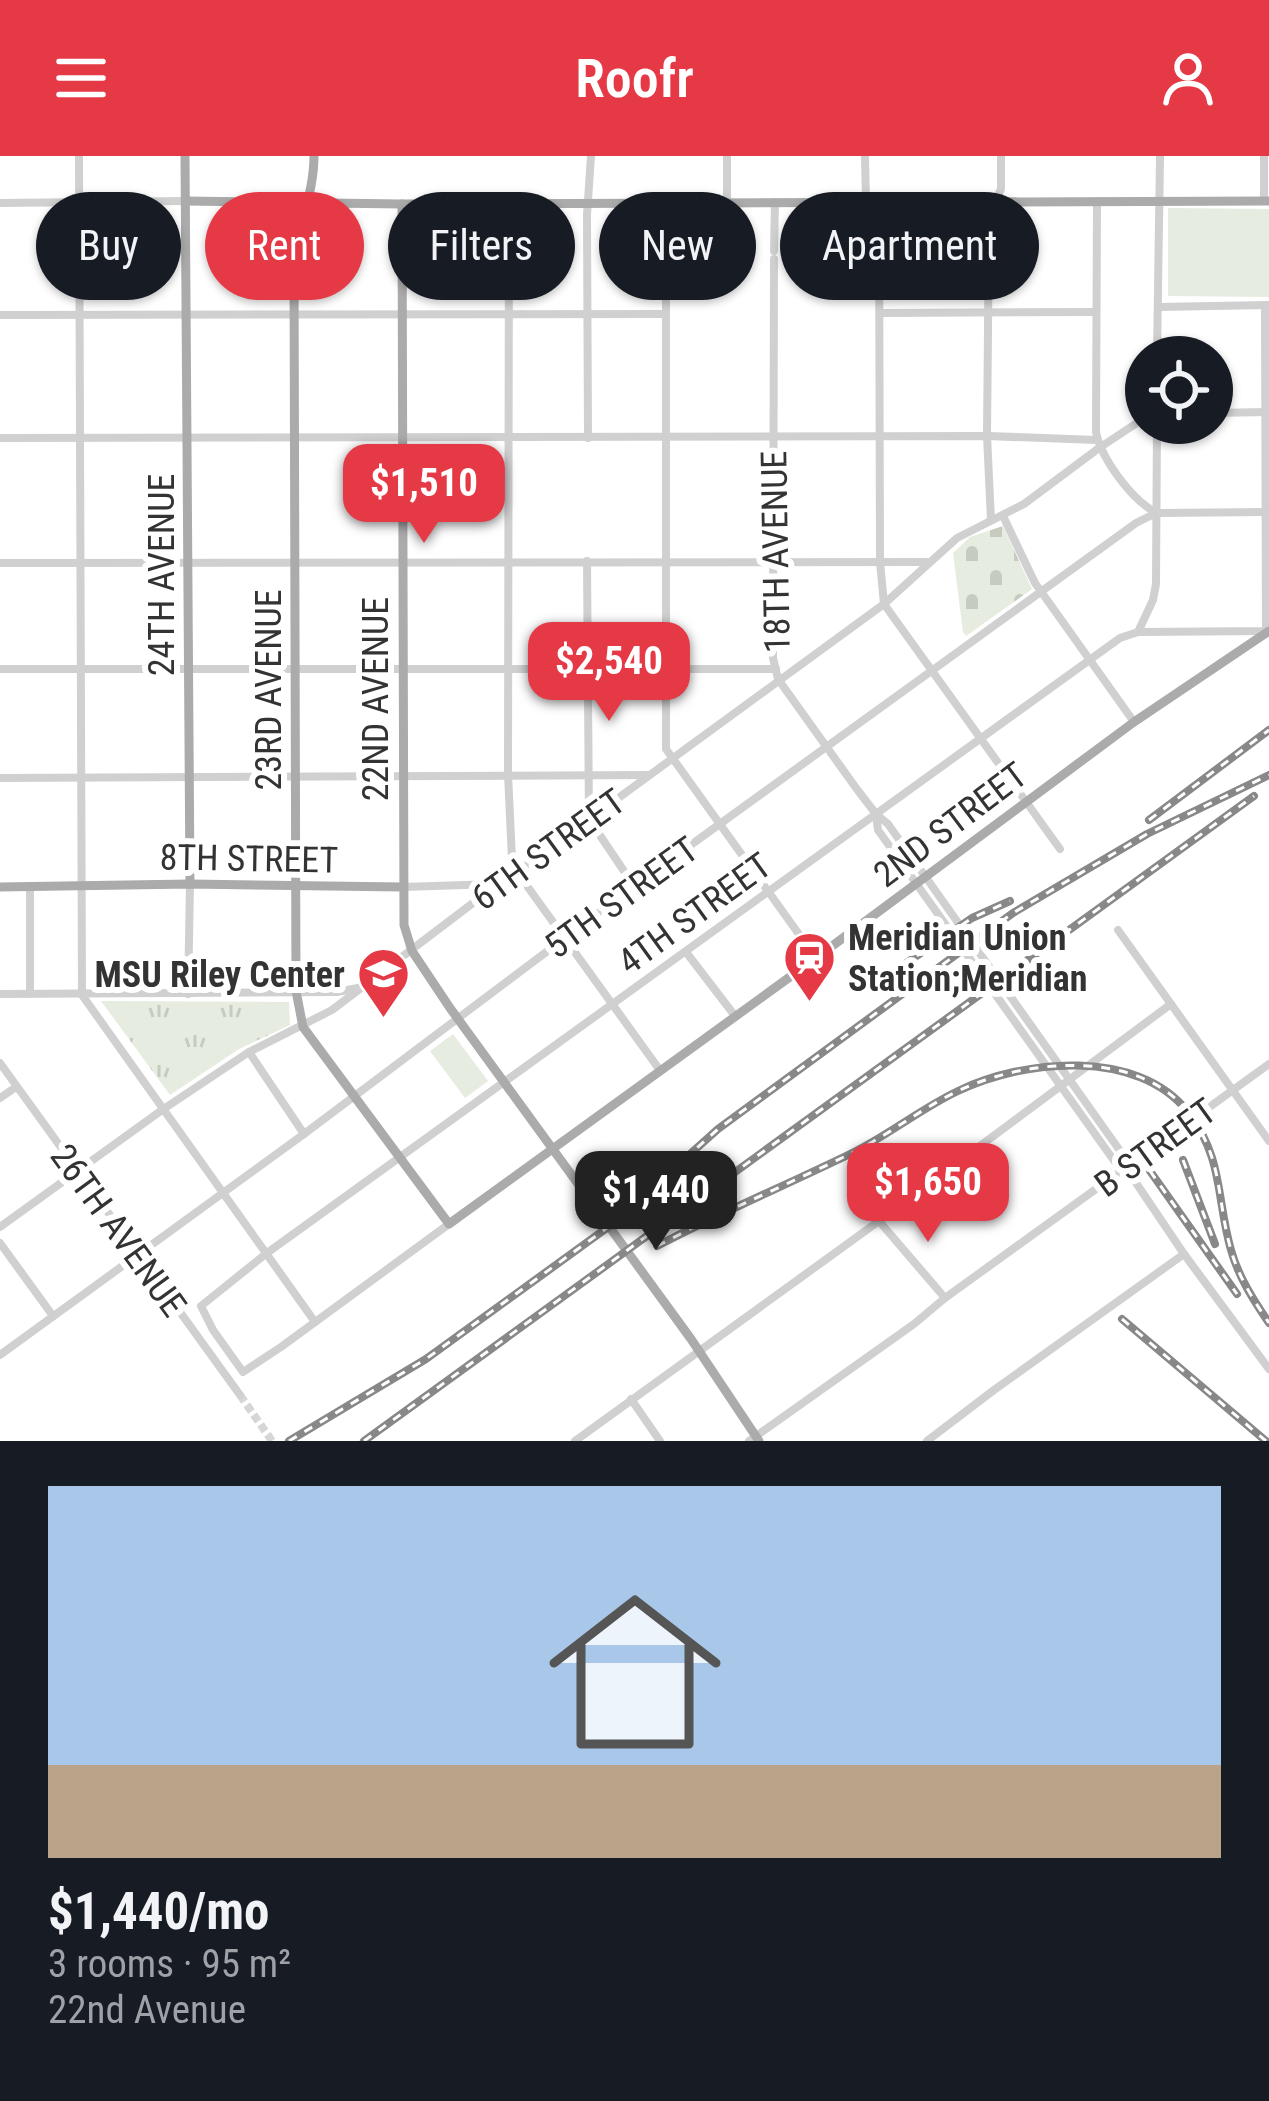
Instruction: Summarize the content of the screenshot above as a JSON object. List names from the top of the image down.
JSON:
{
  "streets": {
    "main road": [
      "24TH AVENUE",
      "23RD AVENUE",
      "22ND AVENUE",
      "2ND STREET",
      "8TH STREET"
    ],
    "street": [
      "18TH AVENUE",
      "6TH STREET",
      "5TH STREET",
      "4TH STREET",
      "B STREET",
      "26TH AVENUE"
    ]
  },
  "crossings": [
    ["18TH AVENUE", "6TH STREET"],
    ["18TH AVENUE", "5TH STREET"],
    ["18TH AVENUE", "4TH STREET"],
    ["24TH AVENUE", "8TH STREET"],
    ["23RD AVENUE", "2ND STREET"],
    ["23RD AVENUE", "6TH STREET"],
    ["23RD AVENUE", "8TH STREET"],
    ["23RD AVENUE", "5TH STREET"],
    ["23RD AVENUE", "4TH STREET"],
    ["22ND AVENUE", "2ND STREET"],
    ["22ND AVENUE", "6TH STREET"],
    ["22ND AVENUE", "8TH STREET"],
    ["22ND AVENUE", "5TH STREET"],
    ["22ND AVENUE", "4TH STREET"],
    ["22ND AVENUE", "B STREET"],
    ["2ND STREET", "4TH STREET"],
    ["6TH STREET", "8TH STREET"],
    ["6TH STREET", "26TH AVENUE"],
    ["5TH STREET", "26TH AVENUE"]
  ],
  "places": {
    "station": ["Meridian Union Station;Meridian"],
    "school or university": ["MSU Riley Center"]
  },
  "page": {
    "header": "Roofr",
    "chip": [
      "Buy",
      "Rent",
      "Filters",
      "New",
      "Apartment"
    ],
    "price": [
      "$1,510",
      "$2,540",
      "$1,650",
      "$1,440"
    ],
    "list": [
      {
        "name": "$1,440/mo",
        "note": "3 rooms · 95 m² · 22nd Avenue"
      }
    ]
  }
}
